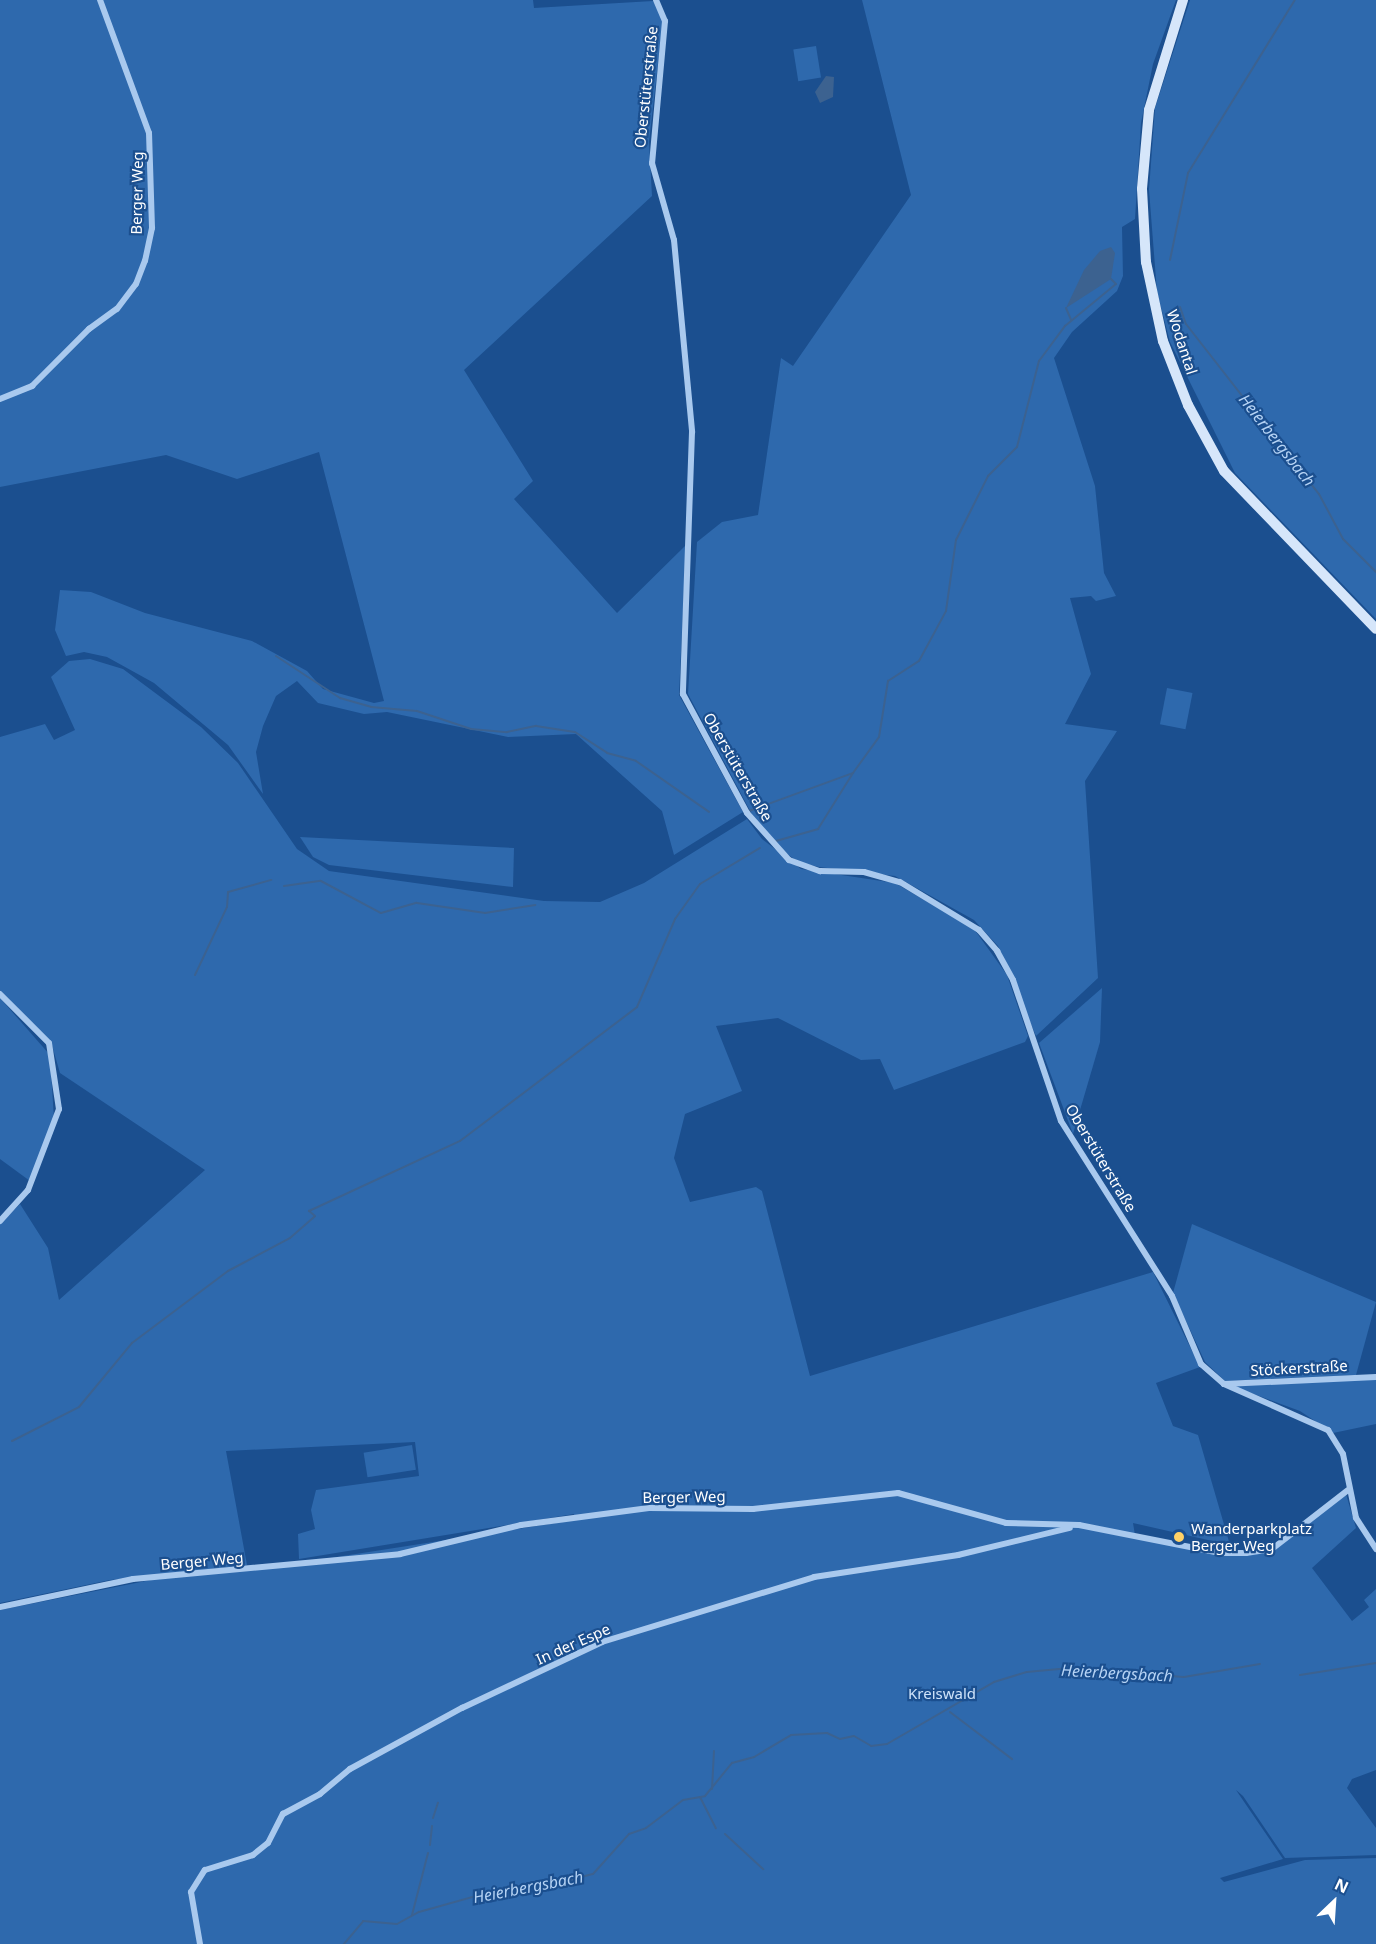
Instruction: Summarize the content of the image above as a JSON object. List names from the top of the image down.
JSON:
{
  "streets": {
    "main road": ["Wodantal"],
    "street": [
      "Oberstüterstraße",
      "Berger Weg",
      "Stöckerstraße",
      "In der Espe"
    ]
  },
  "crossings": [
    ["Oberstüterstraße", "Berger Weg"],
    ["Oberstüterstraße", "Stöckerstraße"],
    ["Berger Weg", "In der Espe"]
  ],
  "water": ["Heierbergsbach"],
  "parks": ["Kreiswald"],
  "places": ["Wanderparkplatz Berger Weg"],
  "north": "top right"
}
